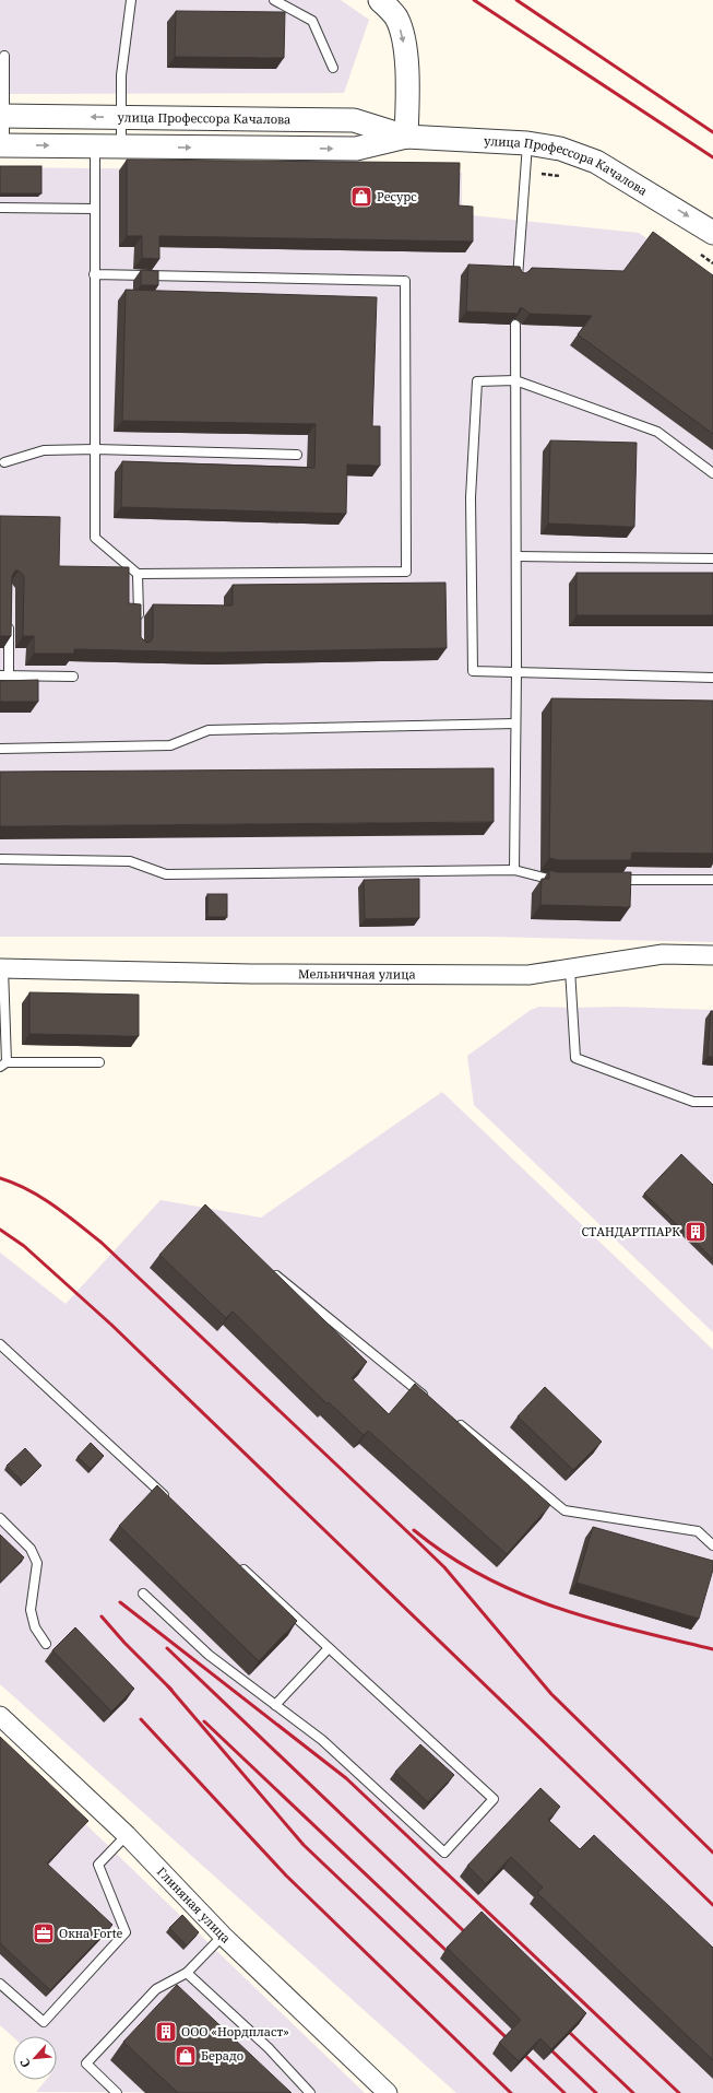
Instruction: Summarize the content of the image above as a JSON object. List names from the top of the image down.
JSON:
{
  "streets": {
    "street": ["улица Профессора Качалова", "Мельничная улица", "Глиняная улица"]
  },
  "places": {
    "shop": ["Ресурс", "Берадо"],
    "building": ["СТАНДАРТПАРК", "ООО «Нордпласт»"],
    "office": ["Окна Forte"]
  },
  "north": "bottom left"
}
